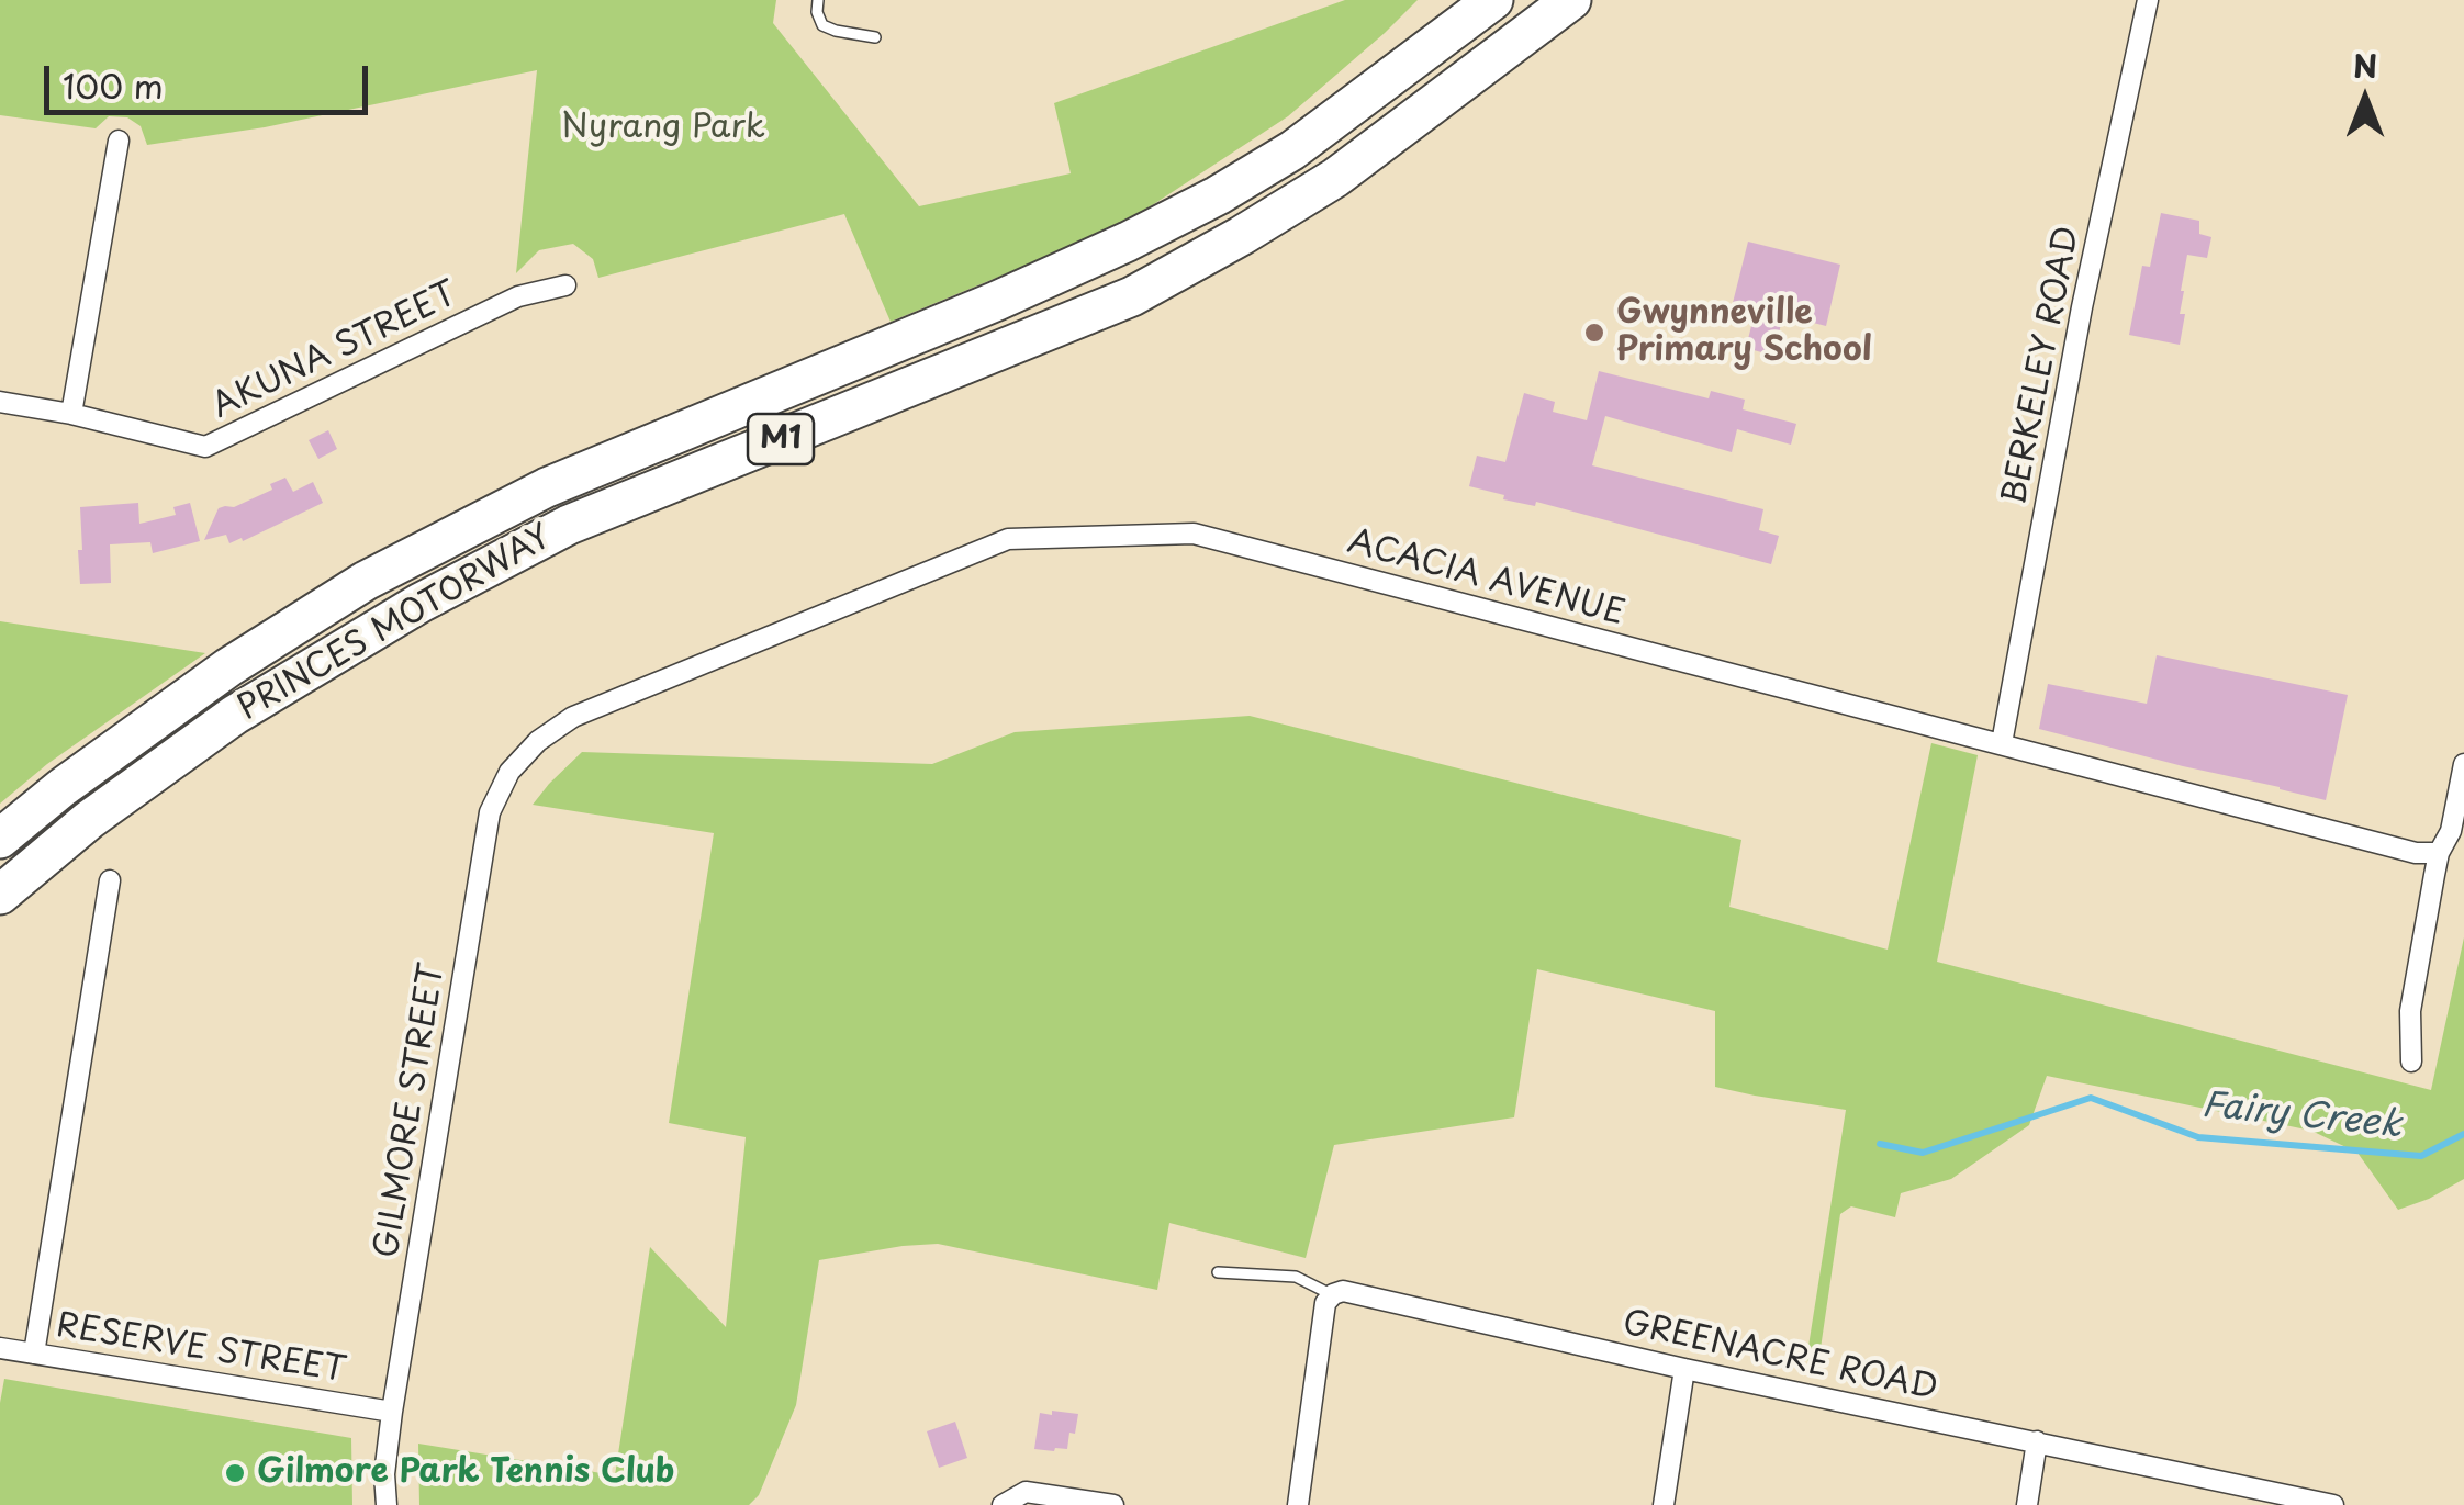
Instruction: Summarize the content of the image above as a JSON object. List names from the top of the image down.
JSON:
{
  "streets": {
    "highway": ["M1", "PRINCES MOTORWAY"],
    "street": [
      "AKUNA STREET",
      "BERKELEY ROAD",
      "ACACIA AVENUE",
      "GILMORE STREET",
      "RESERVE STREET",
      "GREENACRE ROAD"
    ]
  },
  "crossings": [
    ["BERKELEY ROAD", "ACACIA AVENUE"],
    ["ACACIA AVENUE", "GILMORE STREET"],
    ["GILMORE STREET", "RESERVE STREET"]
  ],
  "water": ["Fairy Creek"],
  "parks": ["Nyrang Park"],
  "places": ["Gwynneville Primary School", "Gilmore Park Tennis Club"],
  "scale_bar": "100 m",
  "north": "top"
}
